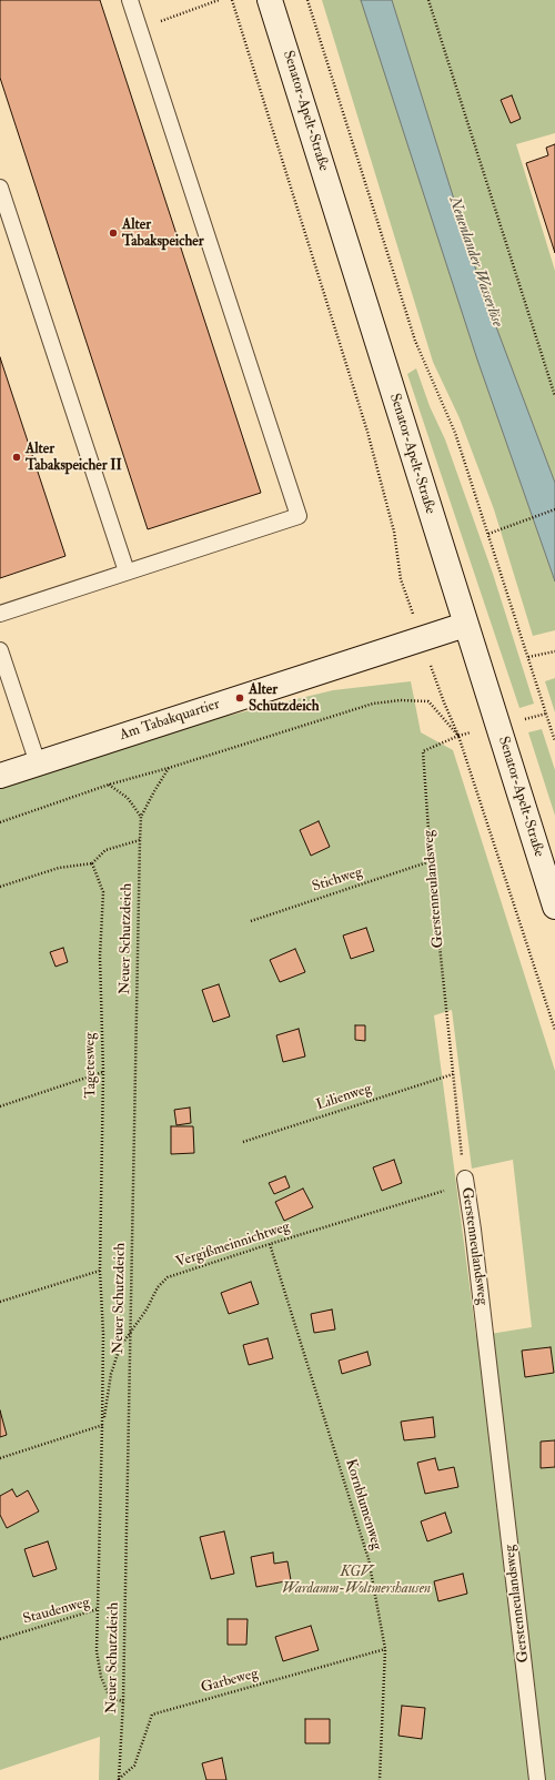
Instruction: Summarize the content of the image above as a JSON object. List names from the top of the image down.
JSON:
{
  "streets": {
    "street": ["Senator-Apelt-Straße", "Am Tabakquartier"],
    "lane": ["Gerstenneulandsweg"],
    "path": [
      "Stichweg",
      "Neuer Schutzdeich",
      "Tagetesweg",
      "Lilienweg",
      "Vergißmeinnichtweg",
      "Kornblumenweg",
      "Staudenweg",
      "Garbeweg"
    ]
  },
  "crossings": [
    ["Senator-Apelt-Straße", "Am Tabakquartier"],
    ["Stichweg", "Gerstenneulandsweg"],
    ["Gerstenneulandsweg", "Lilienweg"],
    ["Gerstenneulandsweg", "Vergißmeinnichtweg"],
    ["Neuer Schutzdeich", "Tagetesweg"],
    ["Neuer Schutzdeich", "Vergißmeinnichtweg"],
    ["Neuer Schutzdeich", "Staudenweg"],
    ["Neuer Schutzdeich", "Garbeweg"],
    ["Vergißmeinnichtweg", "Kornblumenweg"],
    ["Kornblumenweg", "Garbeweg"]
  ],
  "water": ["Neuenlander Wasserlöse"],
  "parks": ["KGV Wardamm-Woltmershausen"],
  "places": ["Alter Tabakspeicher", "Alter Tabakspeicher II", "Alter Schutzdeich"]
}
